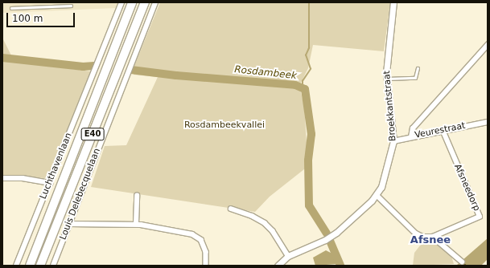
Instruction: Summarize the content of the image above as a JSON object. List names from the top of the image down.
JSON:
{
  "streets": {
    "highway": ["E40"],
    "street": [
      "Broekkantstraat",
      "Veurestraat",
      "Luchthavenlaan",
      "Afsneedorp",
      "Louis Delebecquelaan"
    ]
  },
  "crossings": [
    ["Broekkantstraat", "Veurestraat"],
    ["Veurestraat", "Afsneedorp"]
  ],
  "districts": ["Afsnee"],
  "water": ["Rosdambeek"],
  "parks": ["Rosdambeekvallei"],
  "scale_bar": "100 m"
}
